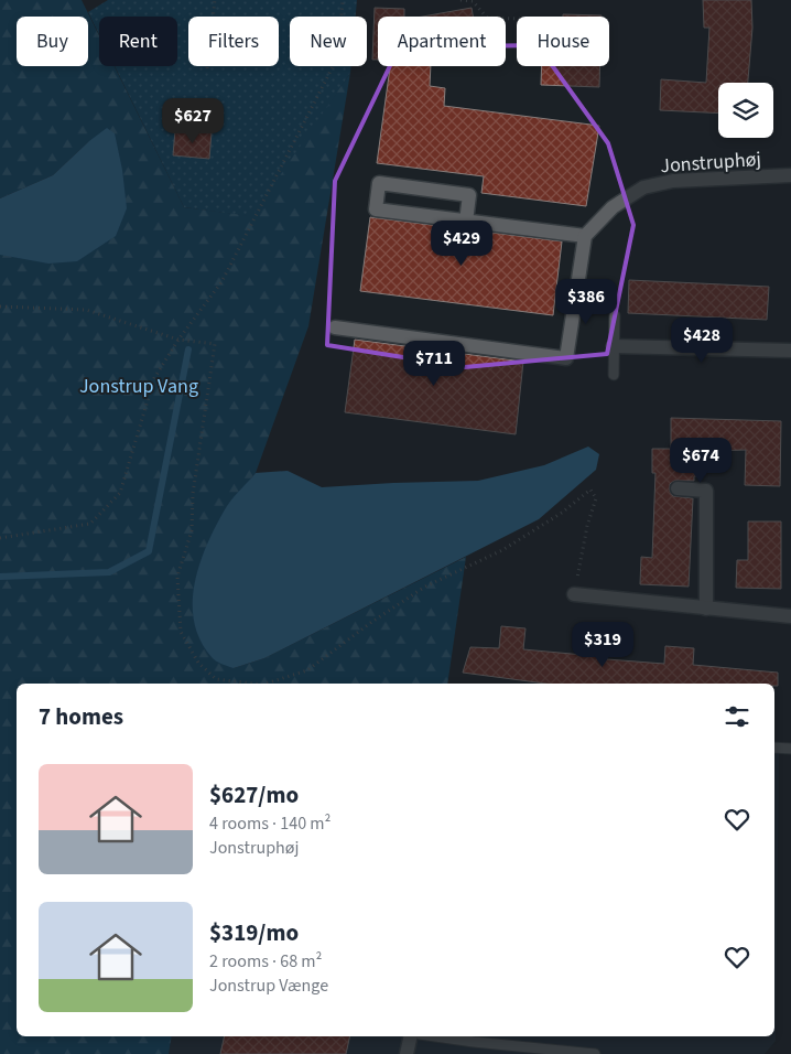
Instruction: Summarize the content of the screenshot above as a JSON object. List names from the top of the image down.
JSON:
{
  "streets": {
    "street": ["Jonstruphøj"]
  },
  "parks": ["Jonstrup Vang"],
  "page": {
    "chip": [
      "Buy",
      "Rent",
      "Filters",
      "New",
      "Apartment",
      "House"
    ],
    "price": [
      "$627",
      "$429",
      "$386",
      "$428",
      "$711",
      "$674",
      "$319"
    ],
    "heading": "7 homes",
    "list": [
      {
        "name": "$627/mo",
        "note": "4 rooms · 140 m² · Jonstruphøj"
      },
      {
        "name": "$319/mo",
        "note": "2 rooms · 68 m² · Jonstrup Vænge"
      }
    ]
  }
}
